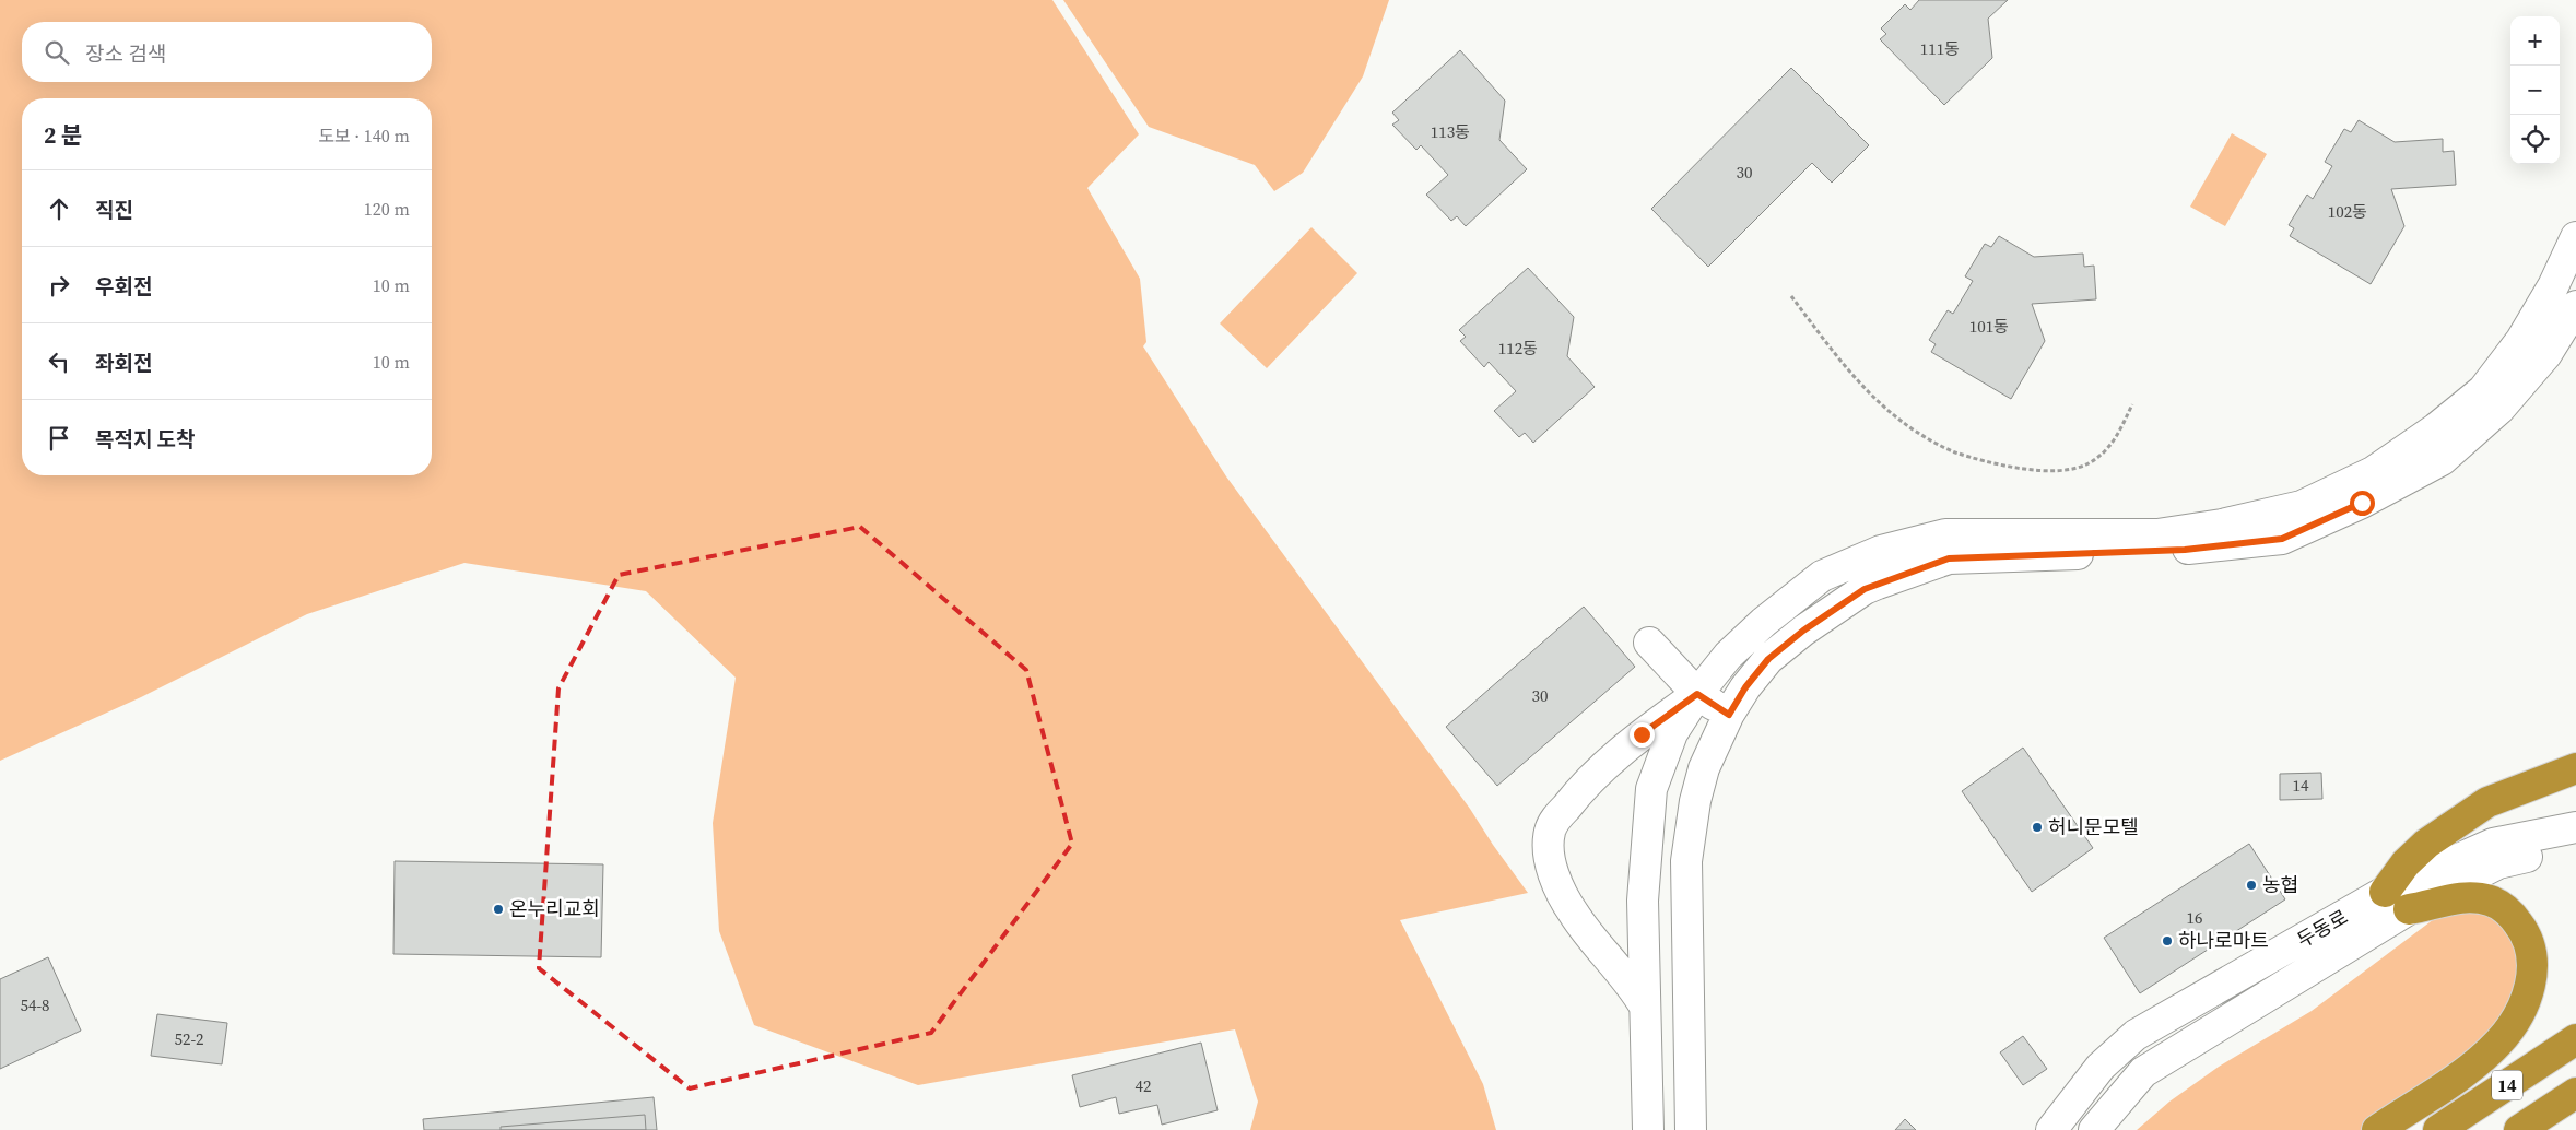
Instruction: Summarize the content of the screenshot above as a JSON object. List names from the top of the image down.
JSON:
{
  "streets": {
    "highway": ["14"],
    "street": ["두동로"]
  },
  "places": [
    "허니문모텔",
    "농협",
    "온누리교회",
    "하나로마트"
  ],
  "house_numbers": [
    "111동",
    "113동",
    "30",
    "102동",
    "101동",
    "112동",
    "30",
    "14",
    "16",
    "54-8",
    "52-2",
    "42"
  ],
  "page": {
    "map_buttons": ["+", "−"],
    "search": "장소 검색",
    "heading": ["2 분", "도보 · 140 m"],
    "list": [
      ["직진", "120 m"],
      ["우회전", "10 m"],
      ["좌회전", "10 m"],
      "목적지 도착"
    ]
  }
}
